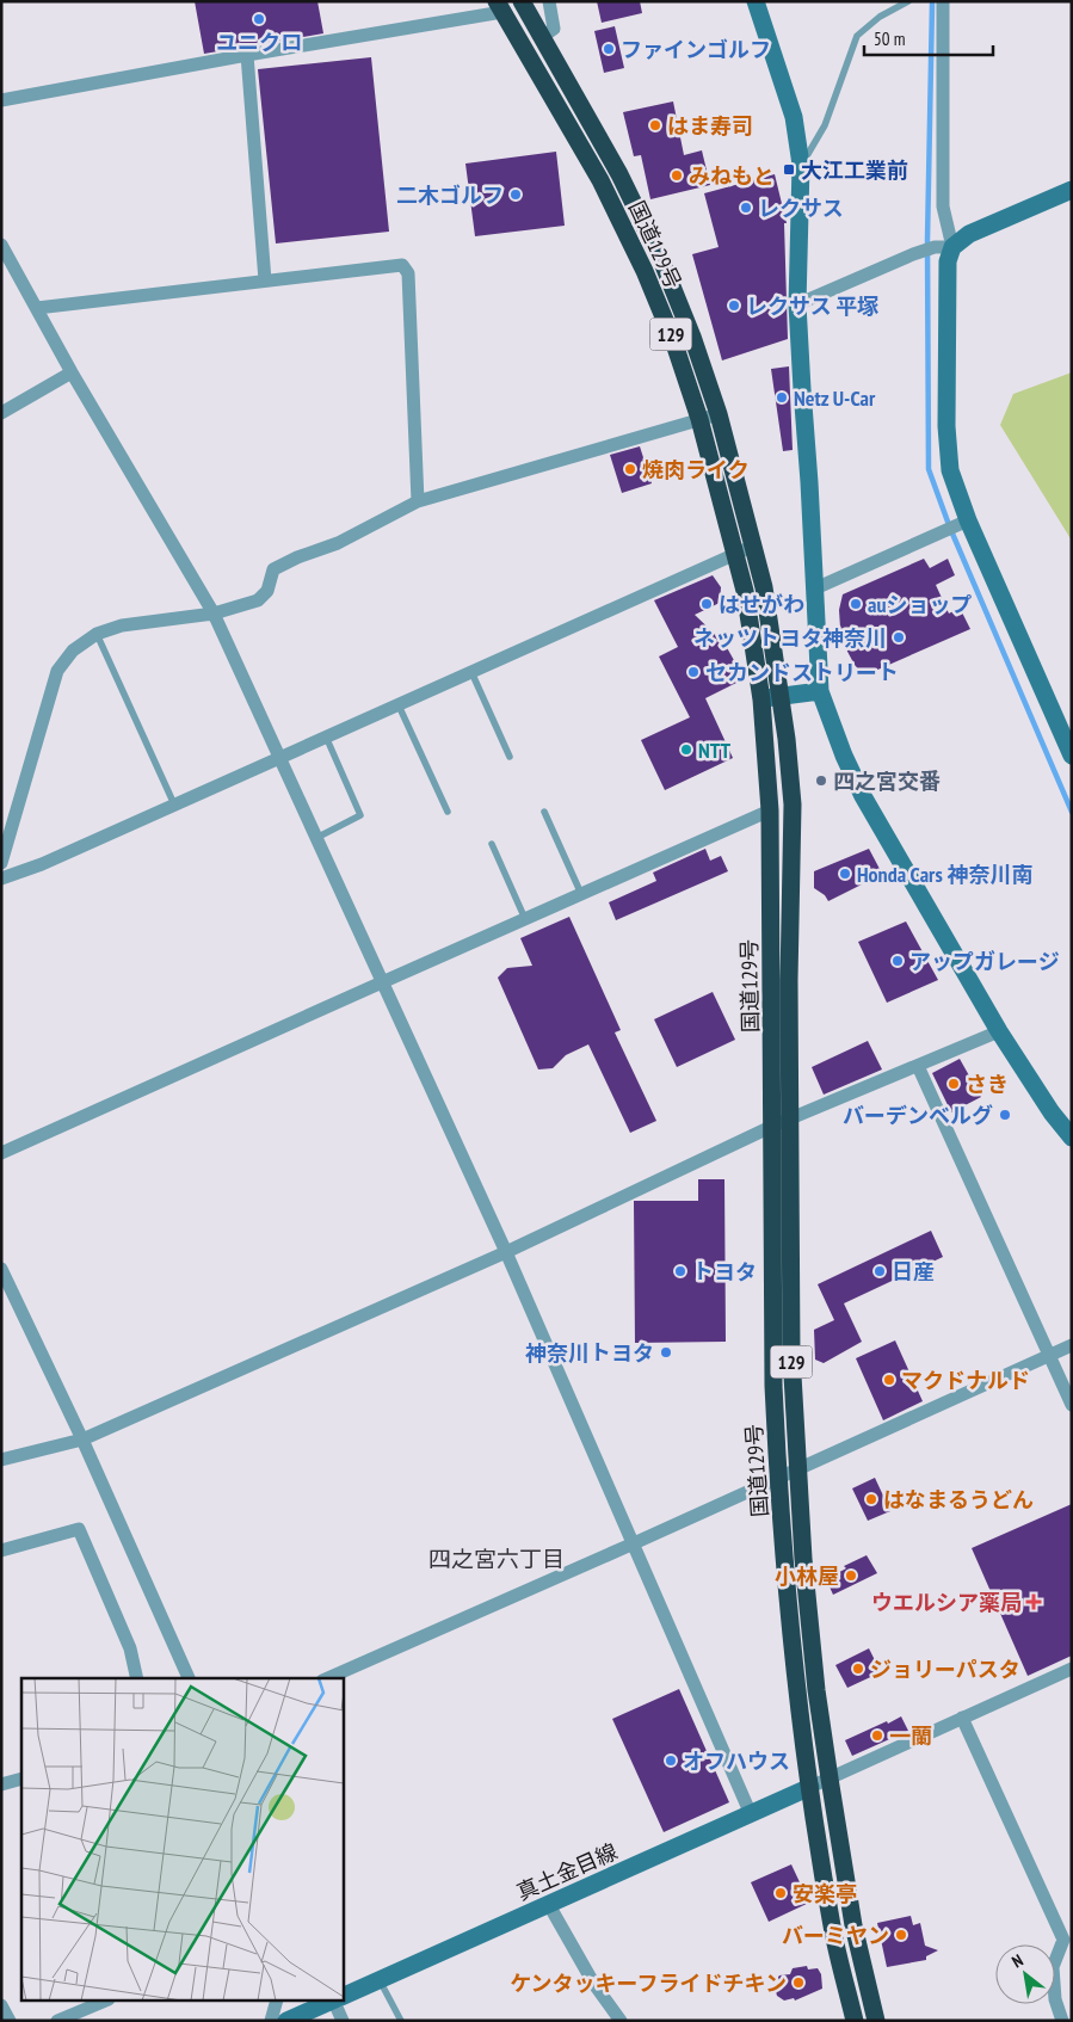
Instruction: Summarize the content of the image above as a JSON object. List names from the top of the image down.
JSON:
{
  "streets": {
    "highway": ["国道129号", "129"],
    "street": ["真土金目線"]
  },
  "crossings": [
    ["国道129号", "真土金目線"]
  ],
  "districts": ["四之宮六丁目"],
  "places": {
    "other": [
      "ユニクロ",
      "ファインゴルフ",
      "はま寿司",
      "みねもと",
      "二木ゴルフ",
      "レクサス",
      "レクサス 平塚",
      "Netz U-Car",
      "焼肉ライク",
      "はせがわ",
      "auショップ",
      "ネッツトヨタ神奈川",
      "セカンドストリート",
      "NTT",
      "四之宮交番",
      "Honda Cars 神奈川南",
      "アップガレージ",
      "さき",
      "バーデンベルグ",
      "トヨタ",
      "日産",
      "神奈川トヨタ",
      "マクドナルド",
      "はなまるうどん",
      "小林屋",
      "ジョリーパスタ",
      "一蘭",
      "オフハウス",
      "安楽亭",
      "バーミヤン",
      "ケンタッキーフライドチキン"
    ],
    "transit": ["大江工業前"],
    "health": ["ウエルシア薬局"]
  },
  "scale_bar": "50 m",
  "north": "top left"
}
